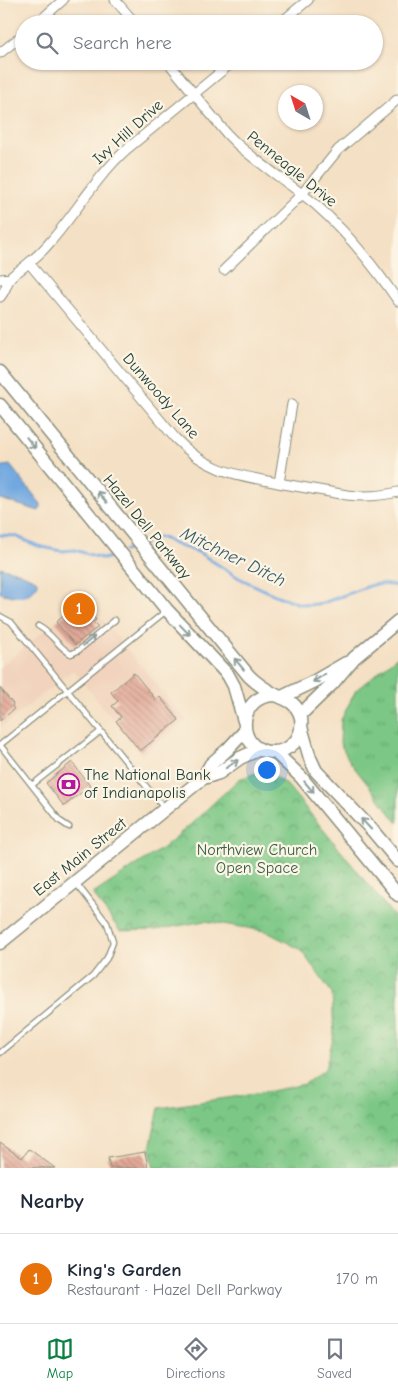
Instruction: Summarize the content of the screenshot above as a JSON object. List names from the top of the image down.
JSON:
{
  "streets": {
    "main road": ["Hazel Dell Parkway", "East Main Street"],
    "street": ["Ivy Hill Drive", "Penneagle Drive", "Dunwoody Lane"]
  },
  "crossings": [
    ["Ivy Hill Drive", "Penneagle Drive"],
    ["Ivy Hill Drive", "Dunwoody Lane"],
    ["Hazel Dell Parkway", "East Main Street"]
  ],
  "water": ["Mitchner Ditch"],
  "parks": ["Northview Church Open Space"],
  "places": {
    "bank": ["The National Bank of Indianapolis"]
  },
  "north": "top left",
  "page": {
    "search": "Search here",
    "pins": "1",
    "heading": "Nearby",
    "list": [
      {
        "mark": "1",
        "name": "King's Garden",
        "note": "Restaurant · Hazel Dell Parkway",
        "value": "170 m"
      }
    ],
    "nav": ["Map", "Directions", "Saved"]
  }
}
